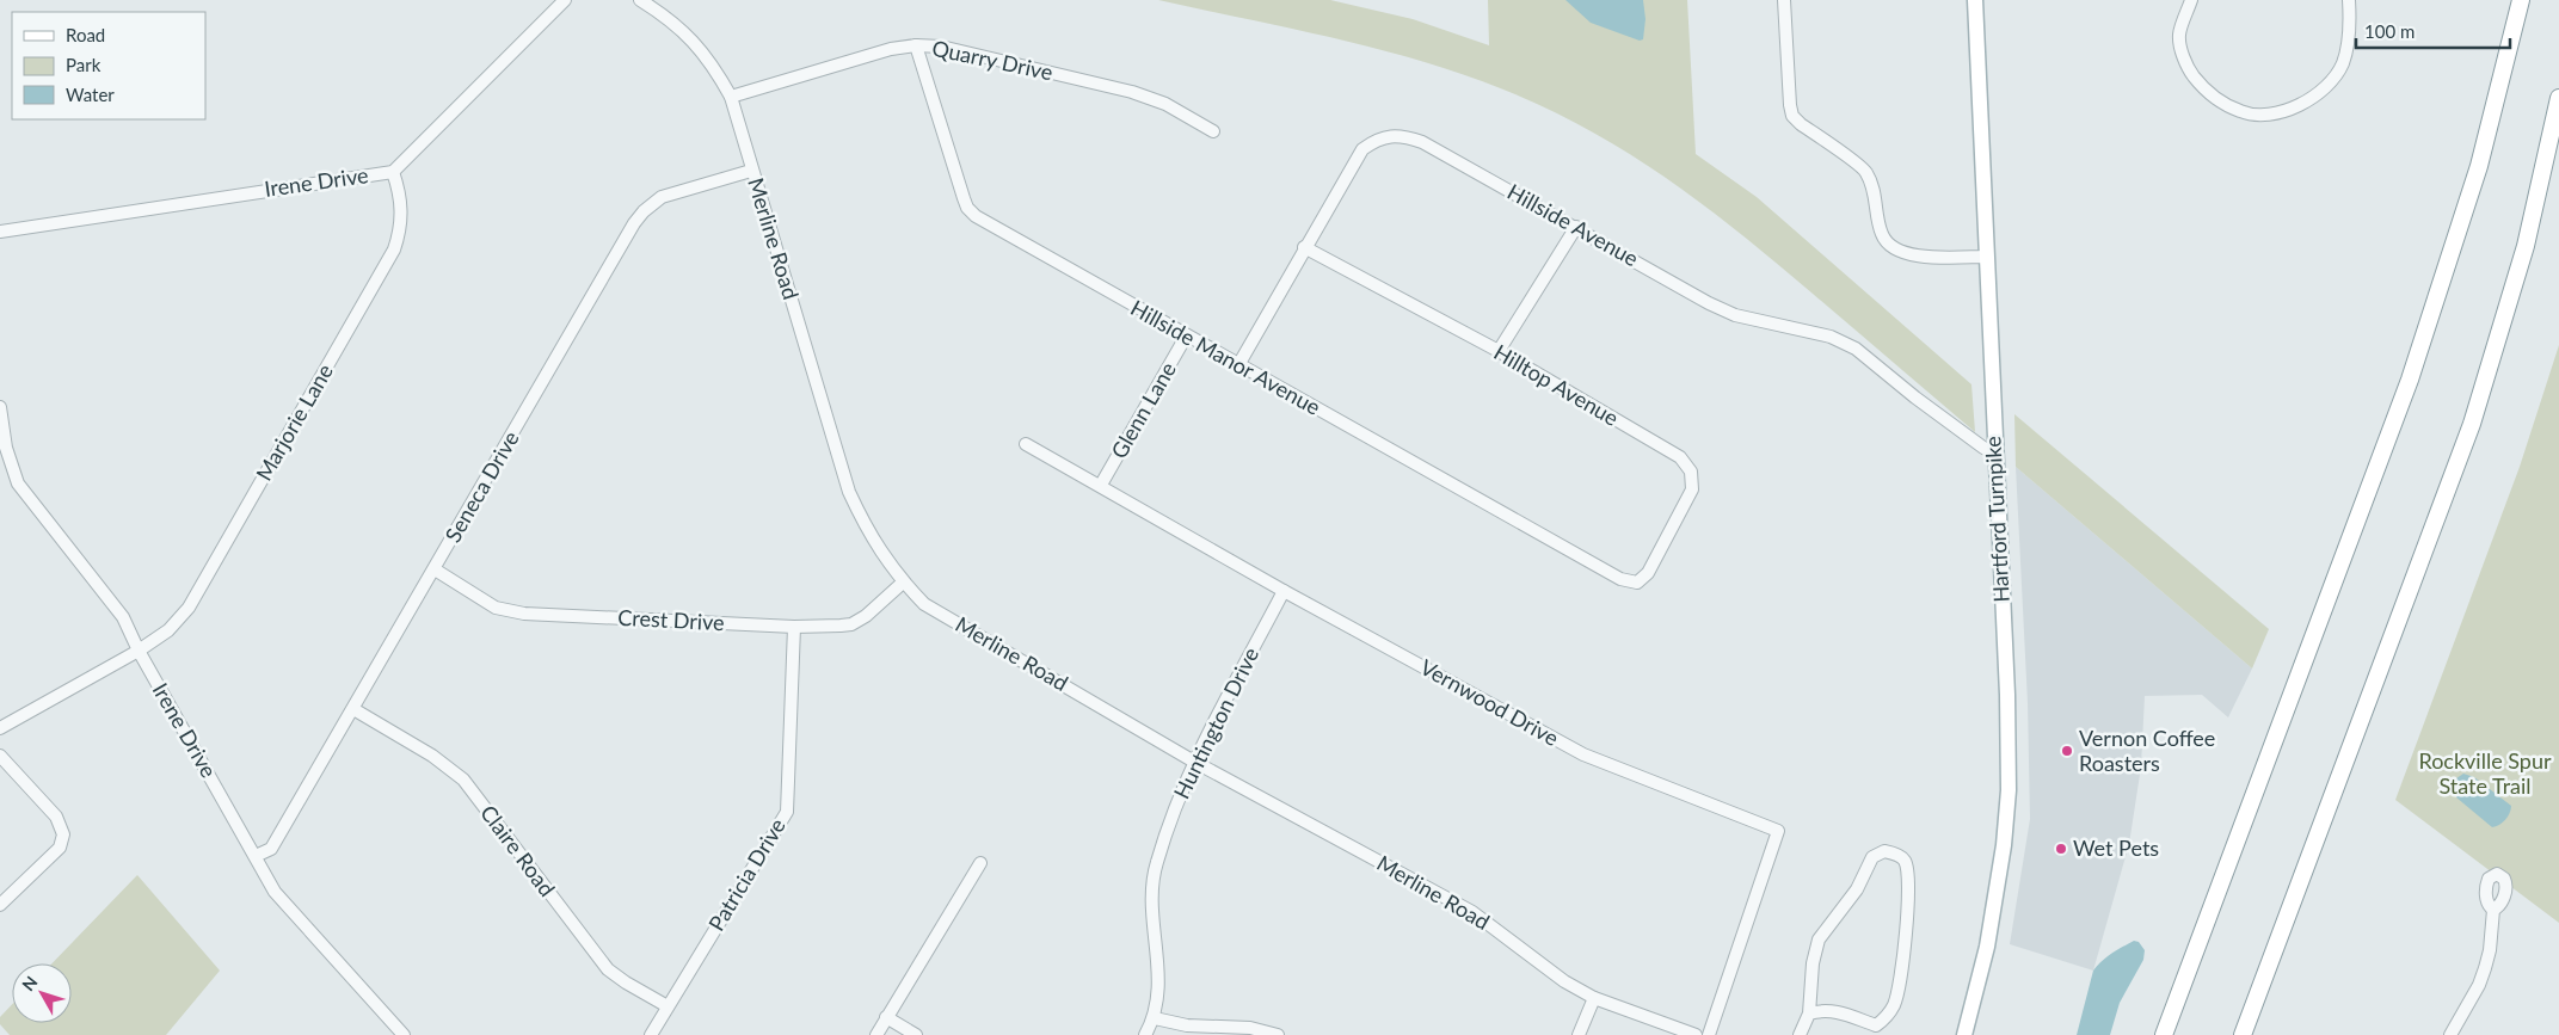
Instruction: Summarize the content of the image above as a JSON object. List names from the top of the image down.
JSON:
{
  "streets": {
    "main road": ["Hartford Turnpike"],
    "street": [
      "Quarry Drive",
      "Irene Drive",
      "Hillside Avenue",
      "Merline Road",
      "Hillside Manor Avenue",
      "Hilltop Avenue",
      "Glenn Lane",
      "Marjorie Lane",
      "Seneca Drive",
      "Crest Drive",
      "Vernwood Drive",
      "Huntington Drive",
      "Claire Road",
      "Patricia Drive"
    ]
  },
  "crossings": [
    ["Quarry Drive", "Merline Road"],
    ["Quarry Drive", "Hillside Manor Avenue"],
    ["Irene Drive", "Marjorie Lane"],
    ["Irene Drive", "Seneca Drive"],
    ["Hillside Avenue", "Hillside Manor Avenue"],
    ["Hillside Avenue", "Hilltop Avenue"],
    ["Hillside Avenue", "Hartford Turnpike"],
    ["Merline Road", "Seneca Drive"],
    ["Merline Road", "Crest Drive"],
    ["Merline Road", "Huntington Drive"],
    ["Hillside Manor Avenue", "Hilltop Avenue"],
    ["Hillside Manor Avenue", "Glenn Lane"],
    ["Glenn Lane", "Vernwood Drive"],
    ["Seneca Drive", "Crest Drive"],
    ["Seneca Drive", "Claire Road"],
    ["Crest Drive", "Patricia Drive"],
    ["Vernwood Drive", "Huntington Drive"],
    ["Claire Road", "Patricia Drive"]
  ],
  "parks": ["Rockville Spur State Trail"],
  "places": ["Vernon Coffee Roasters", "Wet Pets"],
  "legend": ["Road", "Park", "Water"],
  "scale_bar": "100 m",
  "north": "top left"
}
